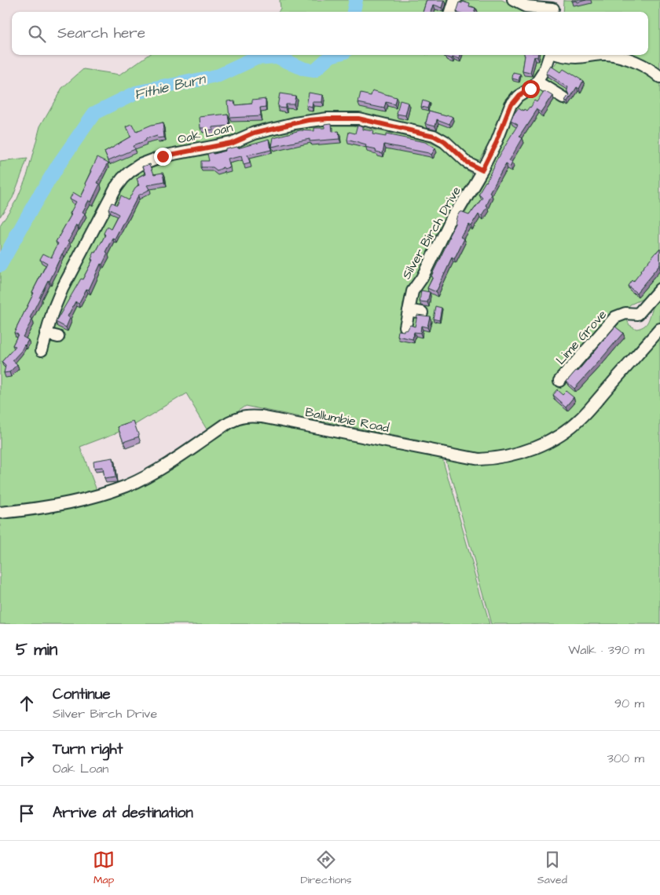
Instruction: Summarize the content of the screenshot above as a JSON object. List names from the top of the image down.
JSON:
{
  "streets": {
    "street": [
      "Oak Loan",
      "Silver Birch Drive",
      "Lime Grove",
      "Ballumbie Road"
    ]
  },
  "crossings": [
    ["Oak Loan", "Silver Birch Drive"]
  ],
  "water": ["Fithie Burn"],
  "page": {
    "search": "Search here",
    "heading": ["5 min", "Walk · 390 m"],
    "list": [
      ["Continue", "Silver Birch Drive", "90 m"],
      ["Turn right", "Oak Loan", "300 m"],
      "Arrive at destination"
    ],
    "nav": ["Map", "Directions", "Saved"]
  }
}
